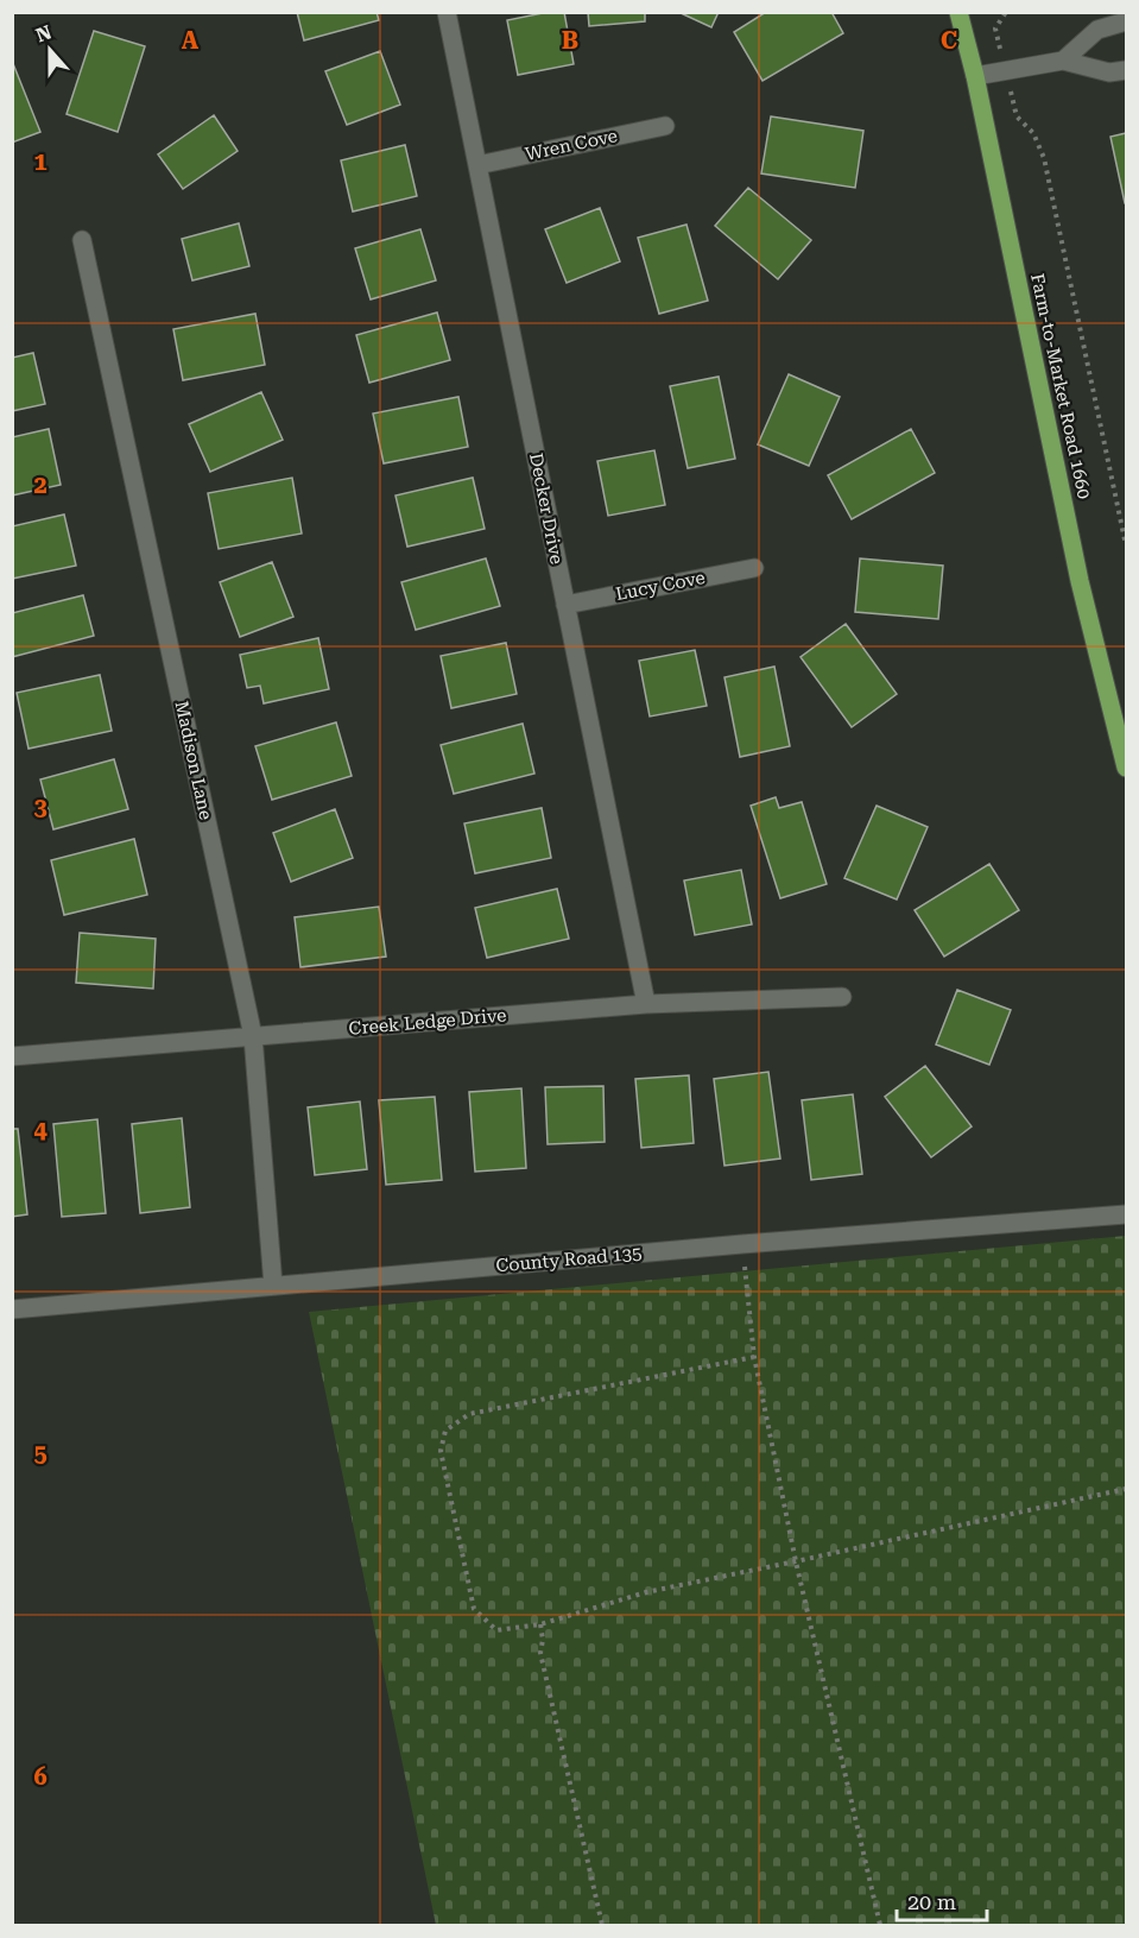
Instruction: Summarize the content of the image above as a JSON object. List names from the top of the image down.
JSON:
{
  "streets": {
    "main road": ["Farm-to-Market Road 1660"],
    "street": [
      "Wren Cove",
      "Decker Drive",
      "Lucy Cove",
      "Madison Lane",
      "Creek Ledge Drive",
      "County Road 135"
    ]
  },
  "crossings": [
    ["Wren Cove", "Decker Drive"],
    ["Decker Drive", "Lucy Cove"],
    ["Decker Drive", "Creek Ledge Drive"],
    ["Madison Lane", "Creek Ledge Drive"],
    ["Madison Lane", "County Road 135"]
  ],
  "scale_bar": "20 m",
  "north": "top",
  "grid": {
    "columns": ["A", "B", "C"],
    "rows": [
      "1",
      "2",
      "3",
      "4",
      "5",
      "6"
    ]
  }
}
